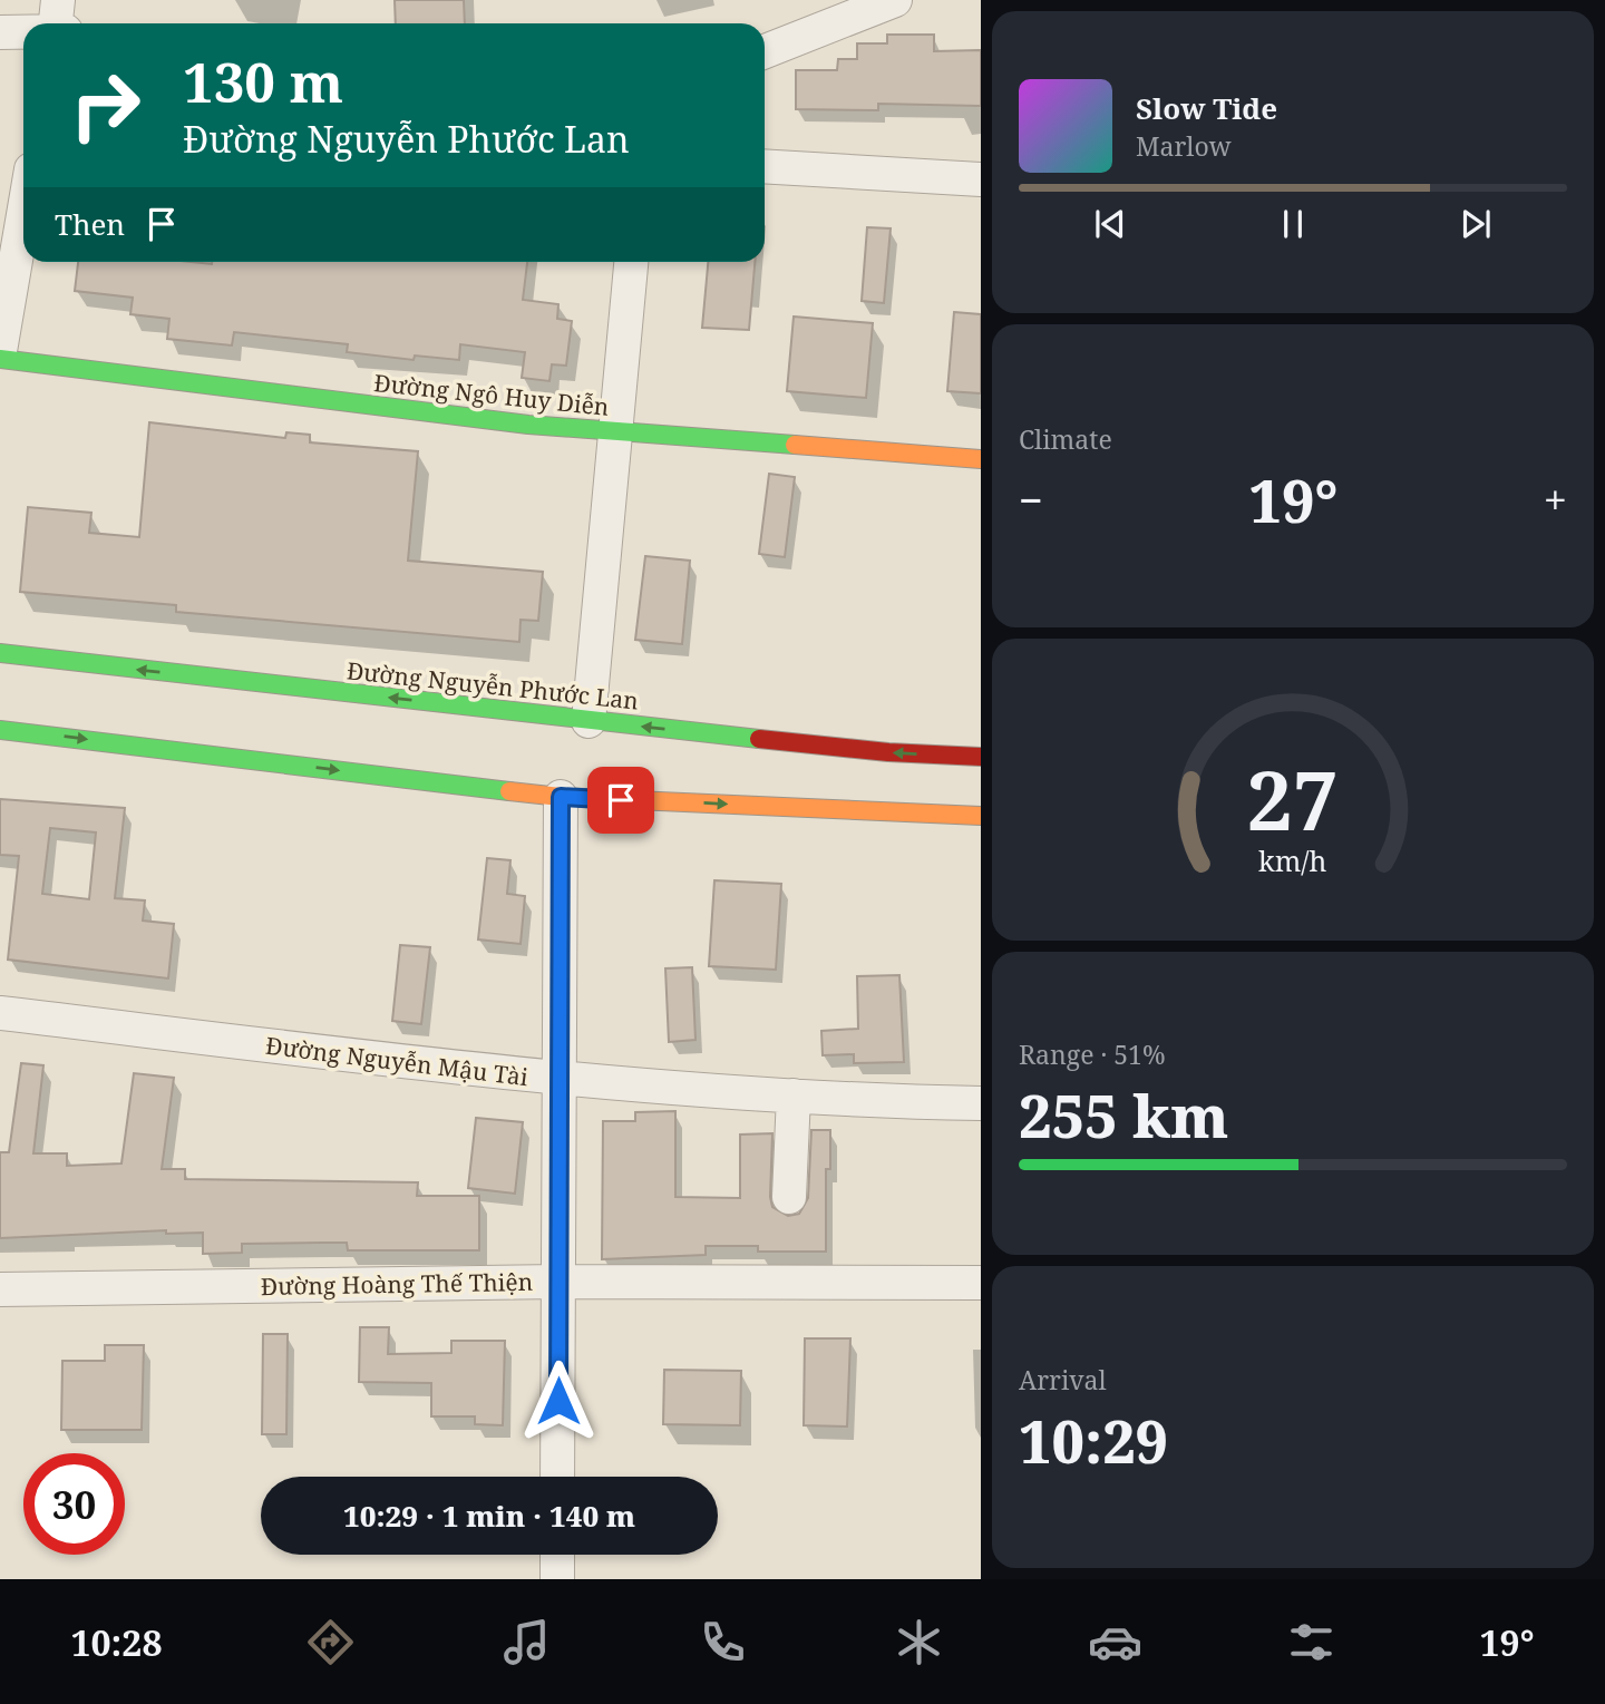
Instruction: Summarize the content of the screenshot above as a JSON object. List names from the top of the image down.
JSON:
{
  "streets": {
    "main road": ["Đường Ngô Huy Diễn", "Đường Nguyễn Phước Lan"],
    "street": ["Đường Nguyễn Mậu Tài", "Đường Hoàng Thế Thiện"]
  },
  "page": {
    "turn": ["130 m", "Đường Nguyễn Phước Lan"],
    "song": ["Slow Tide", "Marlow"],
    "then": "Then",
    "tile": [
      "Climate",
      ["Range · 51%", "255 km"],
      ["Arrival", "10:29"]
    ],
    "heat": ["−", "19°", "+"],
    "limit": "30",
    "trip": "10:29 · 1 min · 140 m",
    "tabs": ["10:28", "19°"],
    "gauge": ["27", "km/h"]
  }
}
